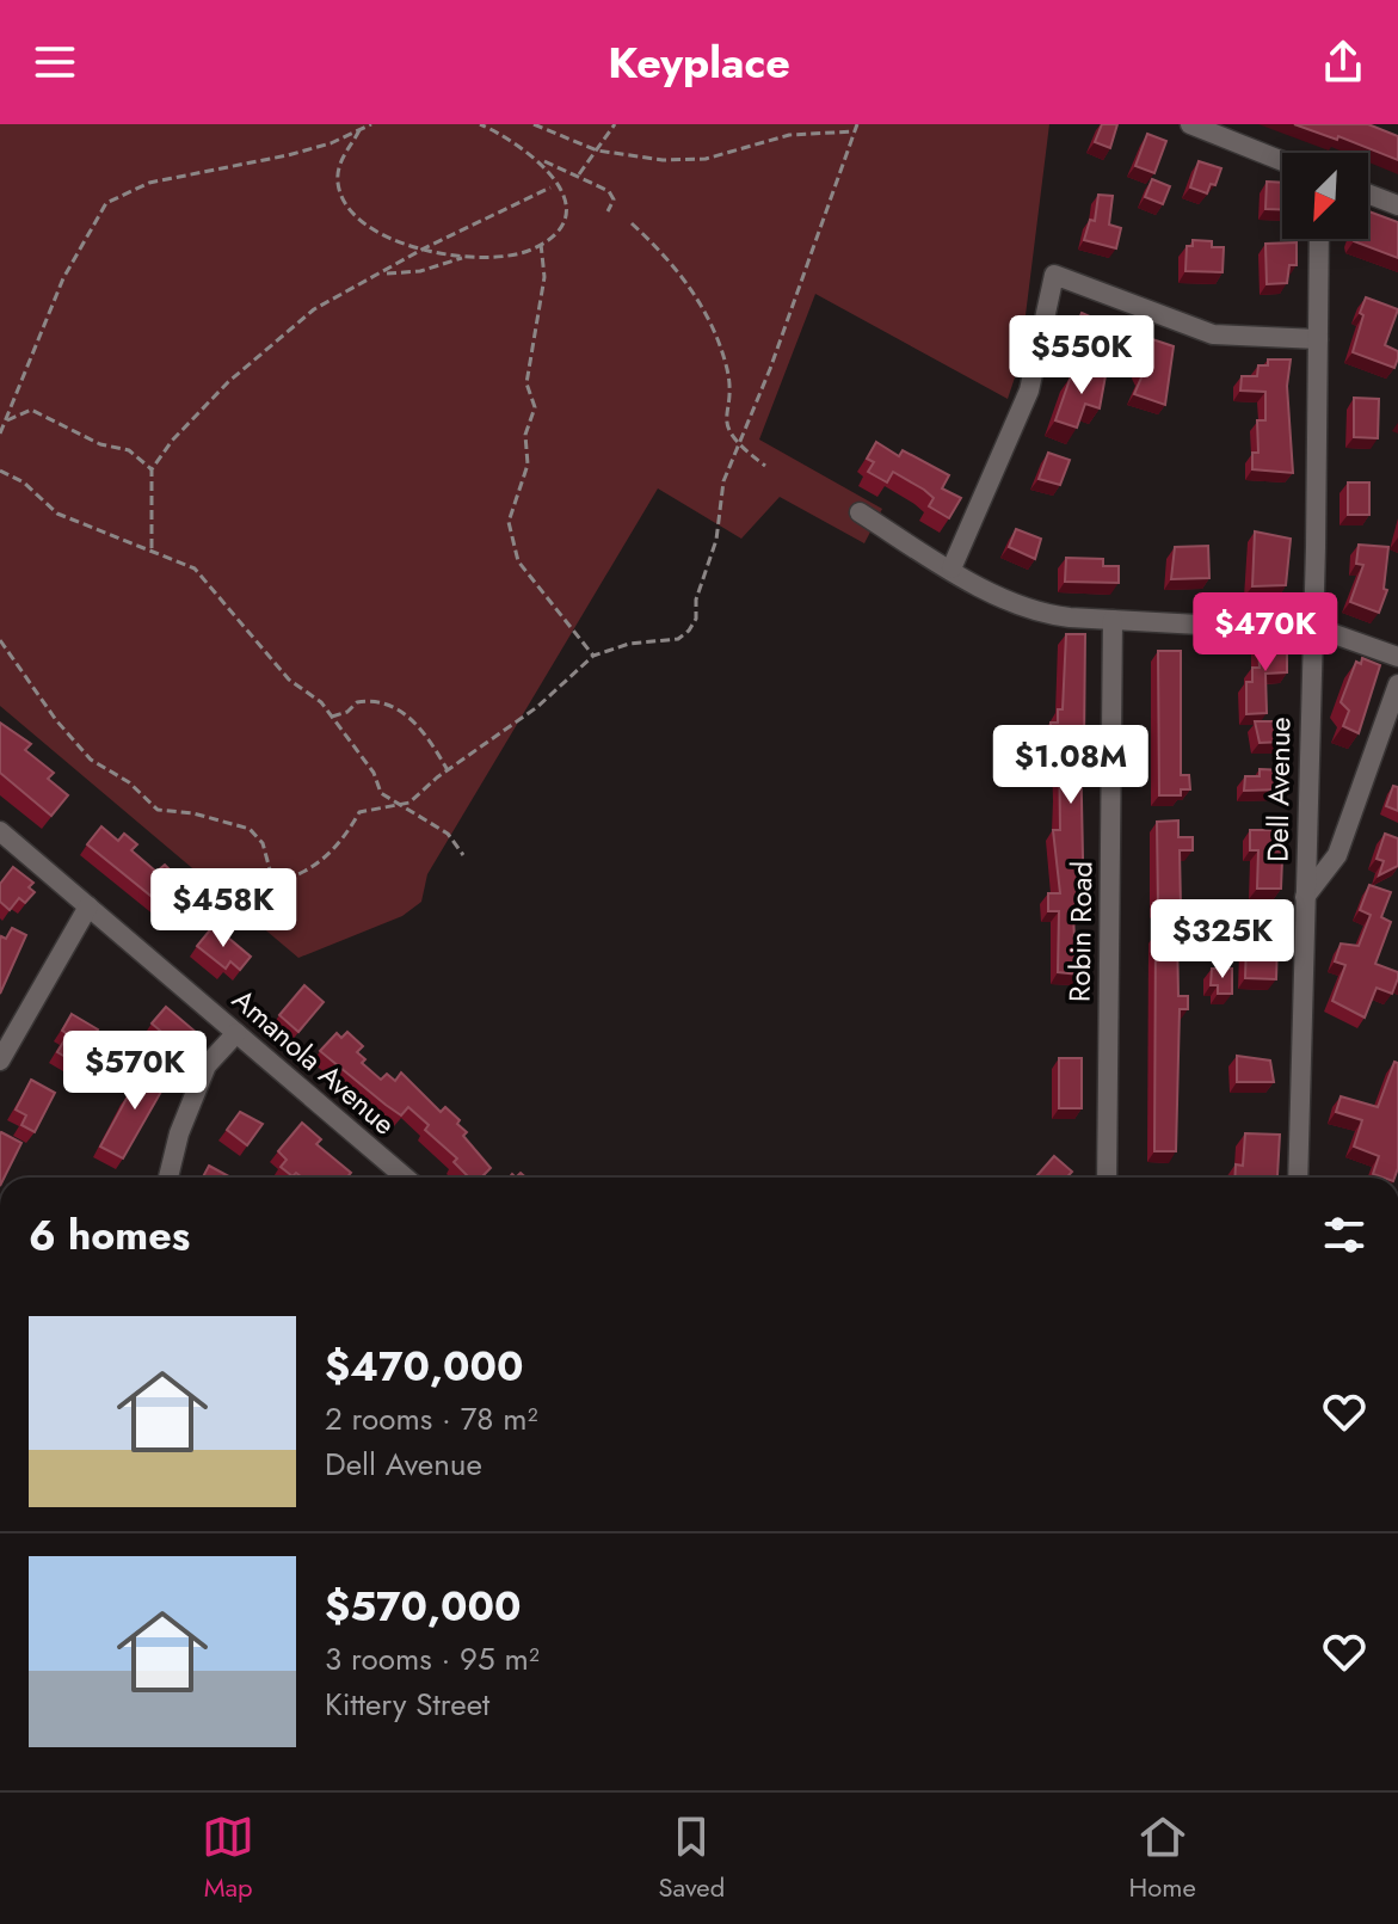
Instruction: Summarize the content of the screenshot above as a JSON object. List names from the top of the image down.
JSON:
{
  "streets": {
    "street": ["Dell Avenue", "Robin Road", "Amanola Avenue"]
  },
  "north": "bottom left",
  "page": {
    "header": "Keyplace",
    "price": [
      "$550K",
      "$470K",
      "$1.08M",
      "$458K",
      "$325K",
      "$570K"
    ],
    "heading": "6 homes",
    "list": [
      {
        "name": "$470,000",
        "note": "2 rooms · 78 m² · Dell Avenue"
      },
      {
        "name": "$570,000",
        "note": "3 rooms · 95 m² · Kittery Street"
      }
    ],
    "tabs": ["Map", "Saved", "Home"]
  }
}
